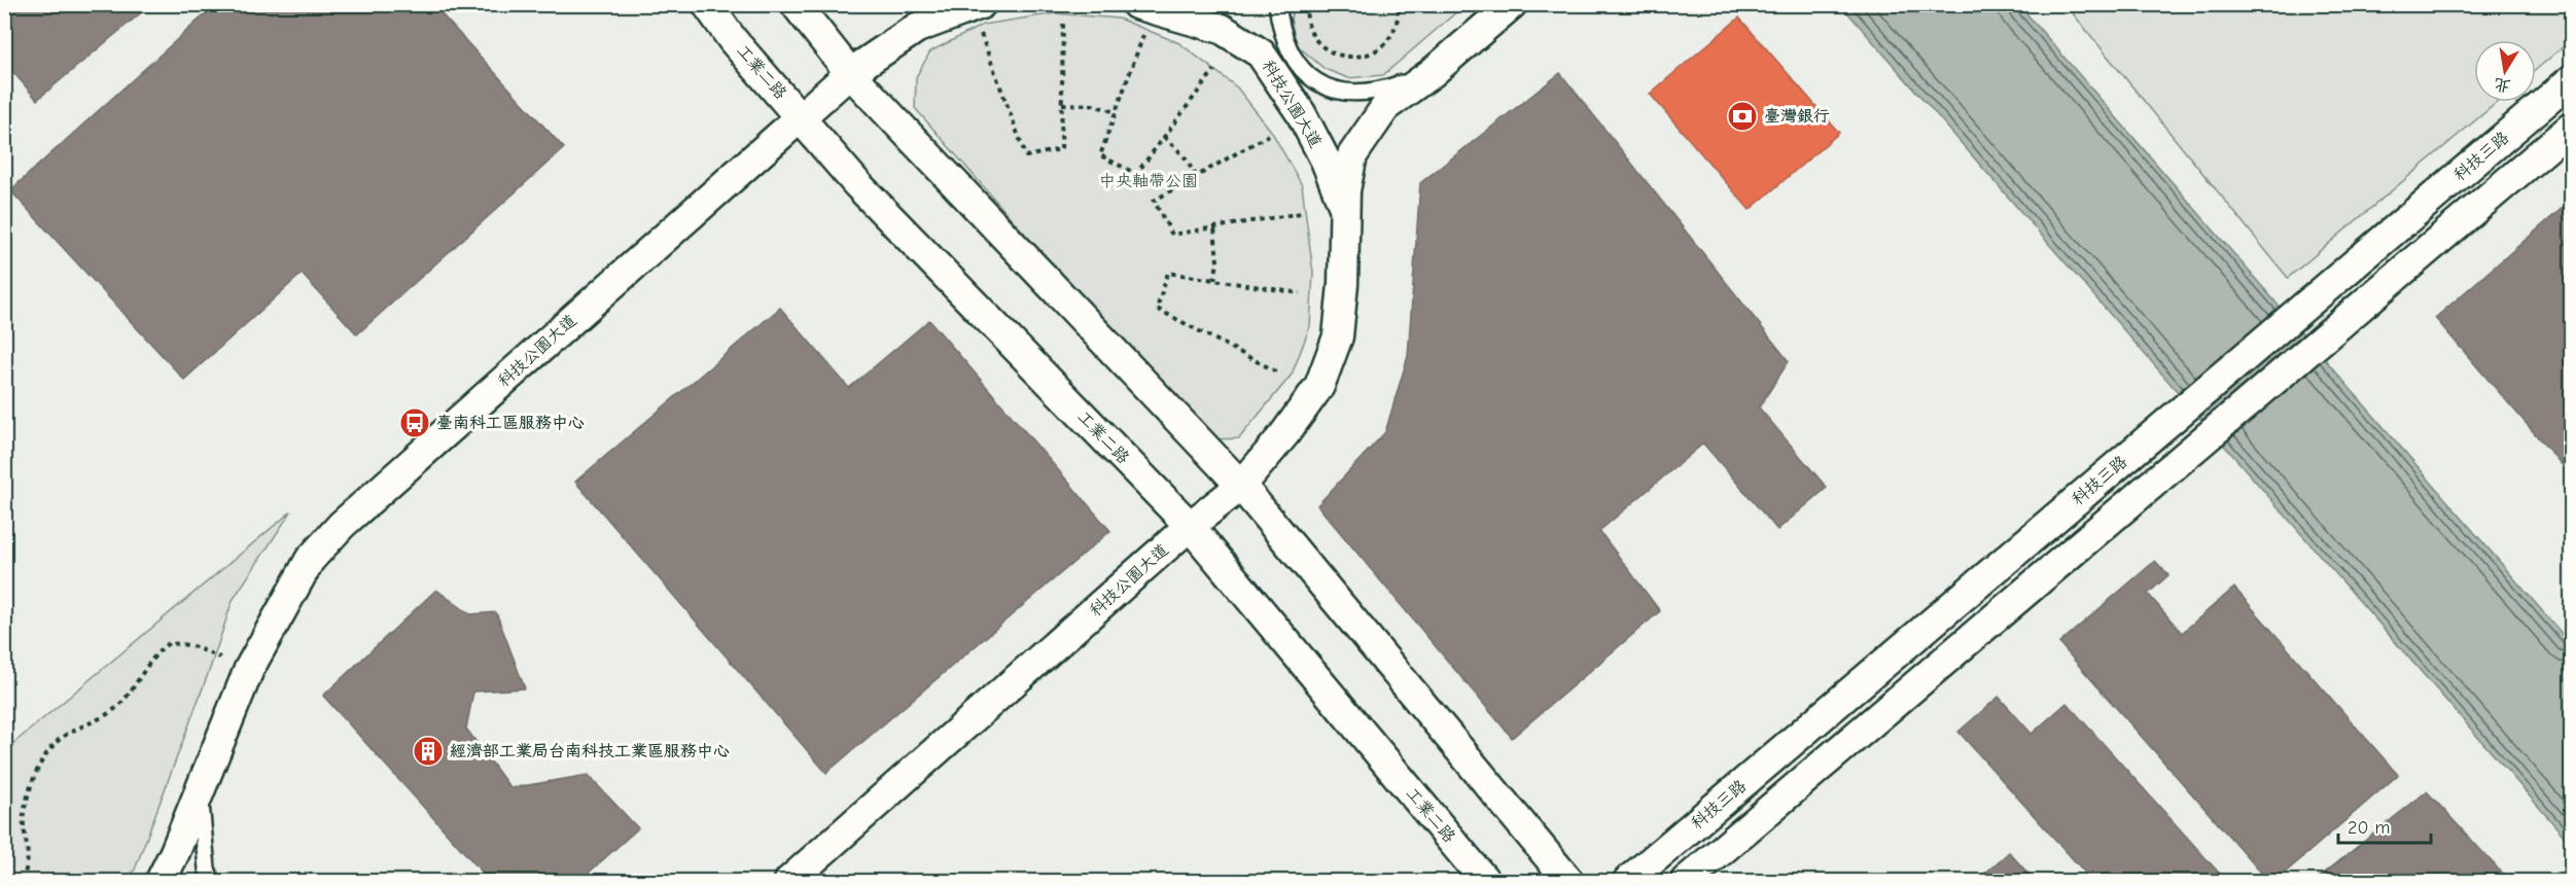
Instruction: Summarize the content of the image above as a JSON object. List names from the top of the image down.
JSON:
{
  "streets": {
    "street": ["工業二路", "科技公園大道", "科技三路"]
  },
  "crossings": [
    ["工業二路", "科技公園大道"]
  ],
  "parks": ["中央軸帶公園"],
  "places": {
    "bank": ["臺灣銀行"],
    "bus stop": ["臺南科工區服務中心"],
    "building": ["經濟部工業局台南科技工業區服務中心"]
  },
  "scale_bar": "20 m",
  "north": "bottom"
}
